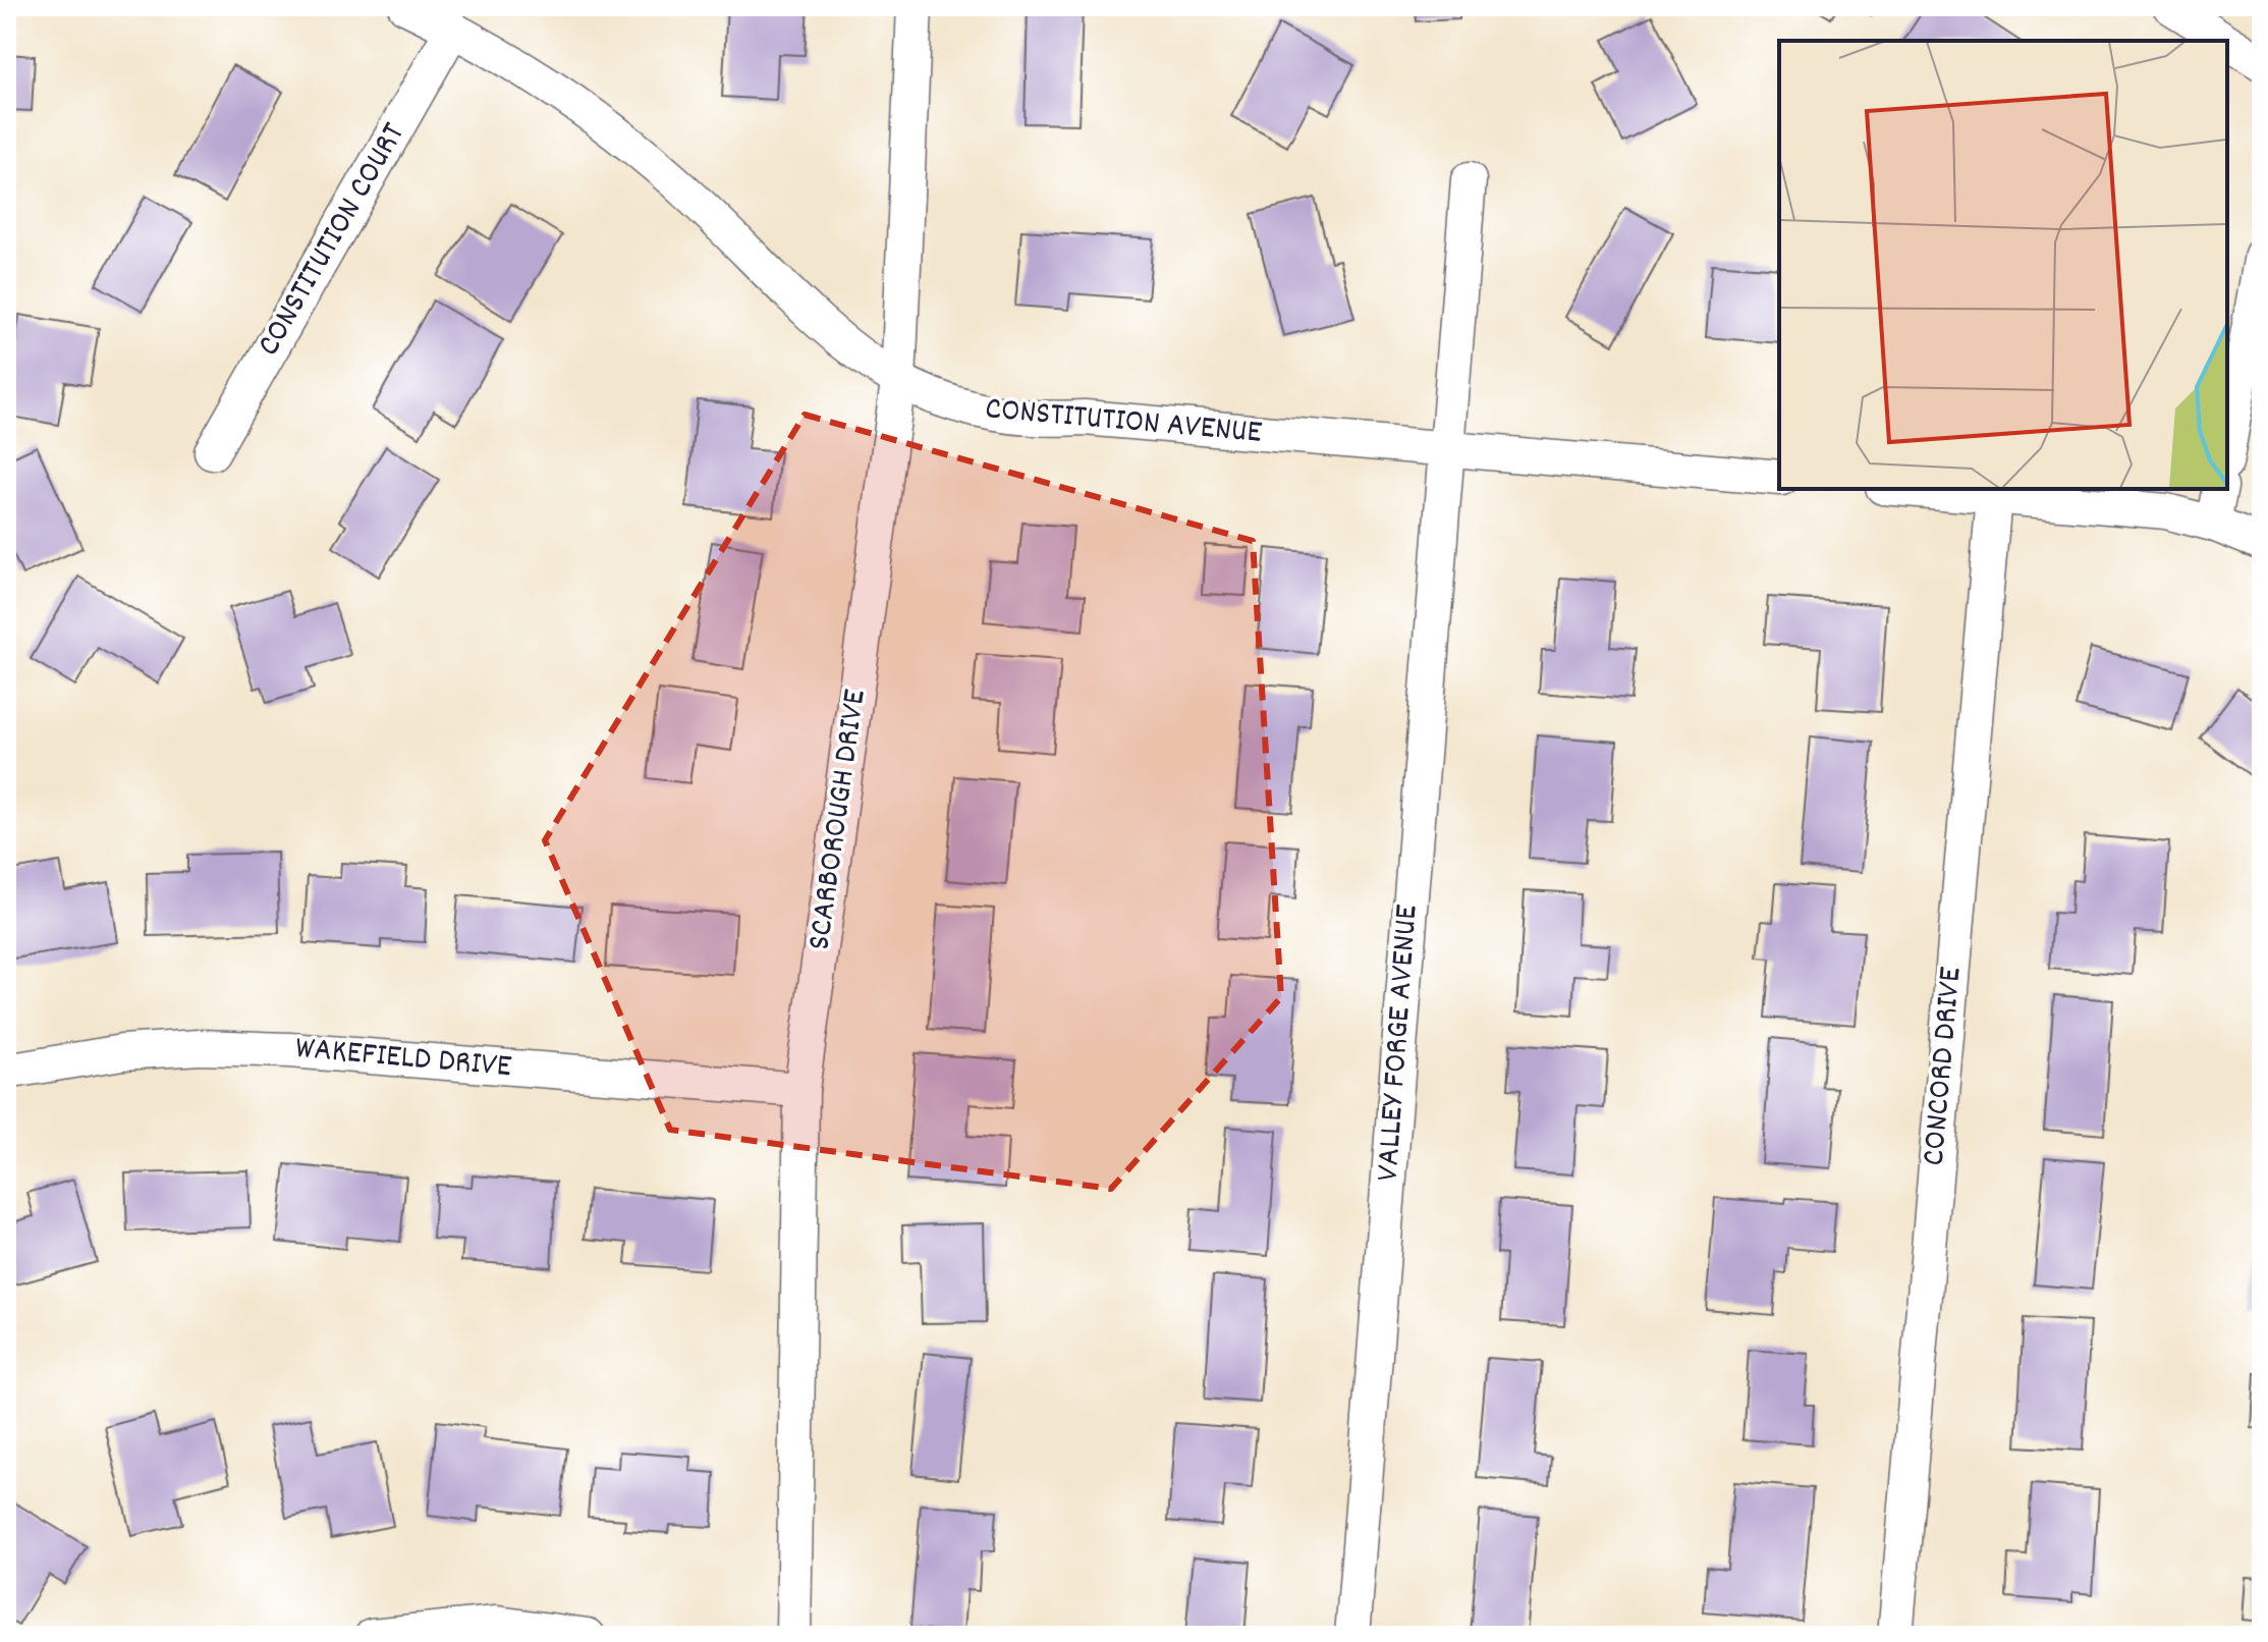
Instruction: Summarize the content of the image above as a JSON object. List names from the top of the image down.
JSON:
{
  "streets": {
    "street": [
      "CONSTITUTION COURT",
      "CONSTITUTION AVENUE",
      "SCARBOROUGH DRIVE",
      "VALLEY FORGE AVENUE",
      "WAKEFIELD DRIVE",
      "CONCORD DRIVE"
    ]
  },
  "crossings": [
    ["CONSTITUTION COURT", "CONSTITUTION AVENUE"],
    ["CONSTITUTION AVENUE", "SCARBOROUGH DRIVE"],
    ["CONSTITUTION AVENUE", "VALLEY FORGE AVENUE"],
    ["SCARBOROUGH DRIVE", "WAKEFIELD DRIVE"]
  ]
}
